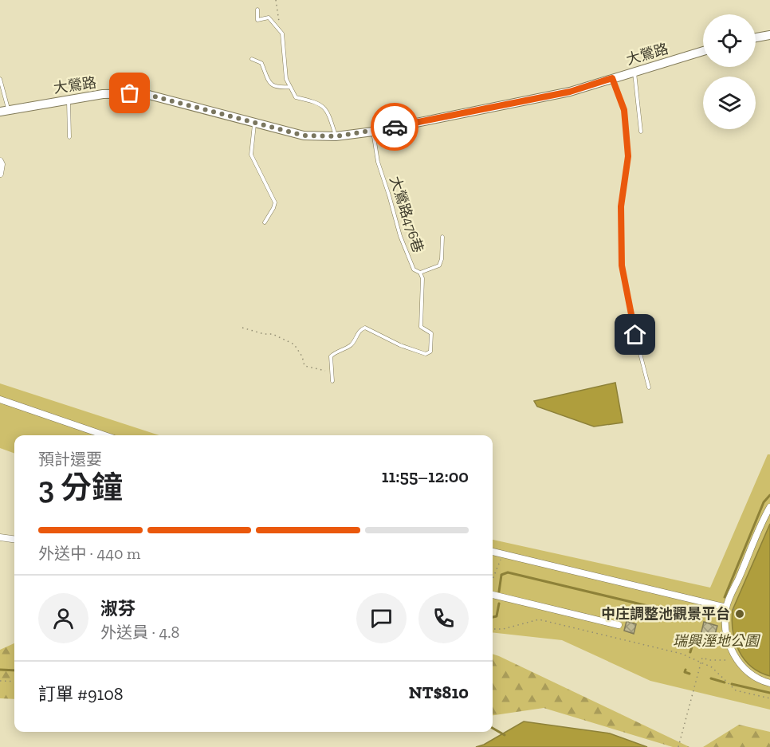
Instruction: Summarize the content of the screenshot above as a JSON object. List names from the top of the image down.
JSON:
{
  "streets": {
    "street": ["大鶯路"],
    "lane": ["大鶯路476巷"]
  },
  "crossings": [
    ["大鶯路", "大鶯路476巷"]
  ],
  "parks": ["瑞興溼地公園"],
  "places": ["中庄調整池觀景平台"],
  "page": {
    "heading": ["3 分鐘", "預計還要", "11:55–12:00"],
    "panel": [
      "淑芬",
      "外送員 · 4.8",
      "訂單 #9108",
      "NT$810"
    ],
    "bar": "外送中 · 440 m"
  }
}
